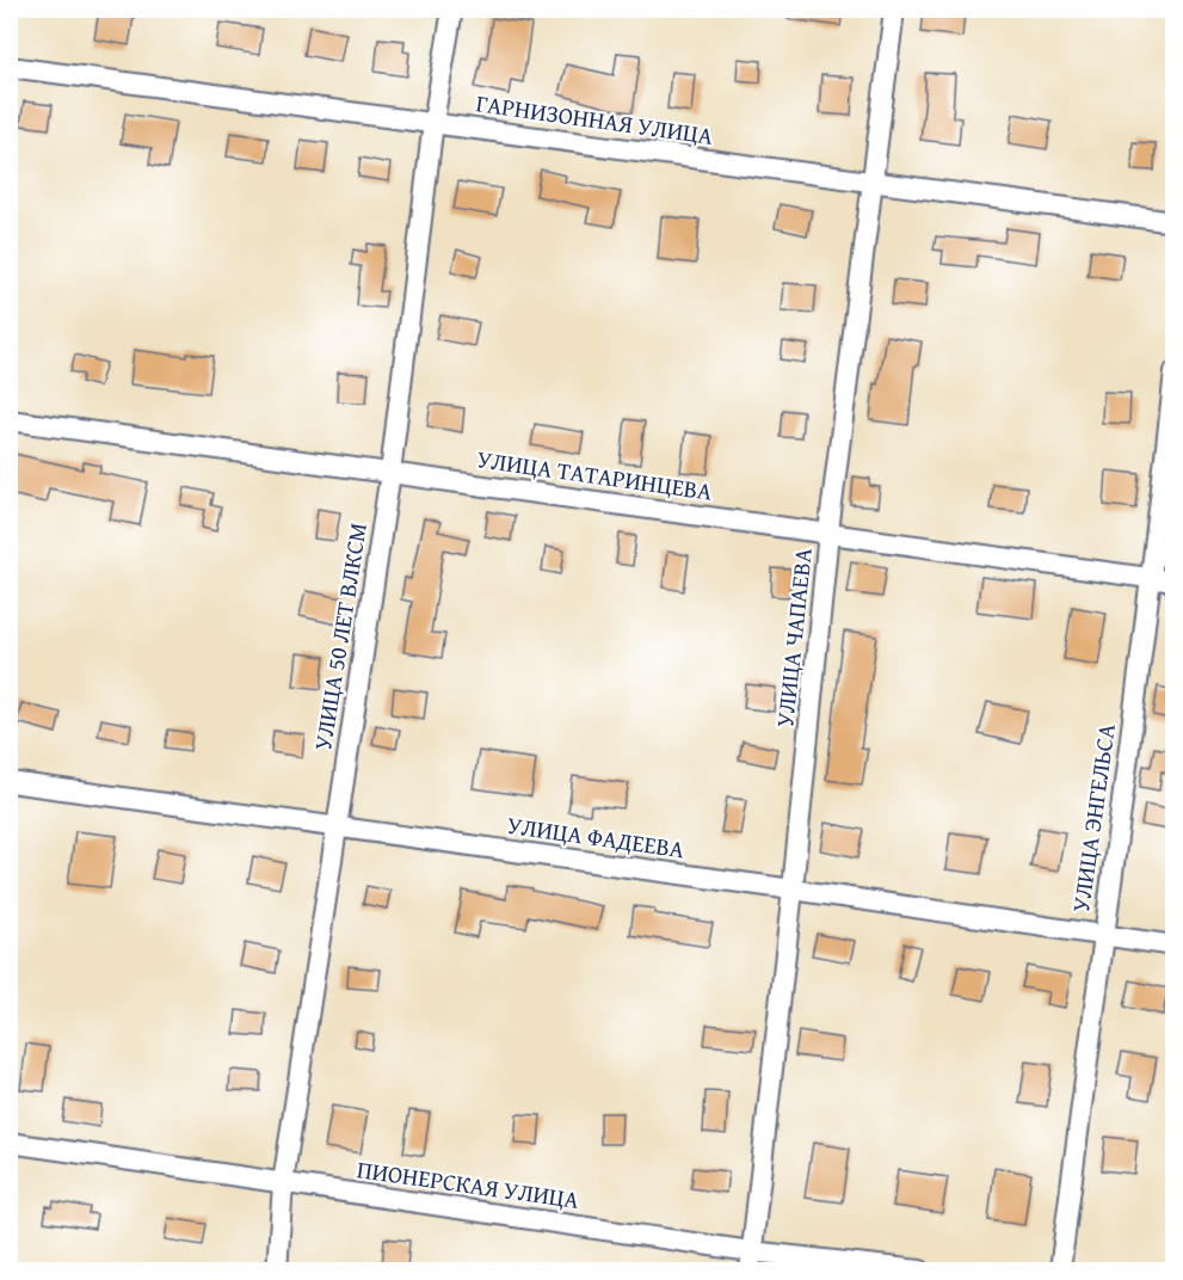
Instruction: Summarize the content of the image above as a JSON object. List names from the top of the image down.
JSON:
{
  "streets": {
    "street": [
      "ГАРНИЗОННАЯ УЛИЦА",
      "УЛИЦА ТАТАРИНЦЕВА",
      "УЛИЦА 50 ЛЕТ ВЛКСМ",
      "УЛИЦА ЧАПАЕВА",
      "УЛИЦА ЭНГЕЛЬСА",
      "УЛИЦА ФАДЕЕВА",
      "ПИОНЕРСКАЯ УЛИЦА"
    ]
  },
  "crossings": [
    ["ГАРНИЗОННАЯ УЛИЦА", "УЛИЦА 50 ЛЕТ ВЛКСМ"],
    ["ГАРНИЗОННАЯ УЛИЦА", "УЛИЦА ЧАПАЕВА"],
    ["УЛИЦА ТАТАРИНЦЕВА", "УЛИЦА 50 ЛЕТ ВЛКСМ"],
    ["УЛИЦА ТАТАРИНЦЕВА", "УЛИЦА ЧАПАЕВА"],
    ["УЛИЦА ТАТАРИНЦЕВА", "УЛИЦА ЭНГЕЛЬСА"],
    ["УЛИЦА 50 ЛЕТ ВЛКСМ", "УЛИЦА ФАДЕЕВА"],
    ["УЛИЦА 50 ЛЕТ ВЛКСМ", "ПИОНЕРСКАЯ УЛИЦА"],
    ["УЛИЦА ЧАПАЕВА", "УЛИЦА ФАДЕЕВА"],
    ["УЛИЦА ЧАПАЕВА", "ПИОНЕРСКАЯ УЛИЦА"],
    ["УЛИЦА ЭНГЕЛЬСА", "УЛИЦА ФАДЕЕВА"]
  ]
}
